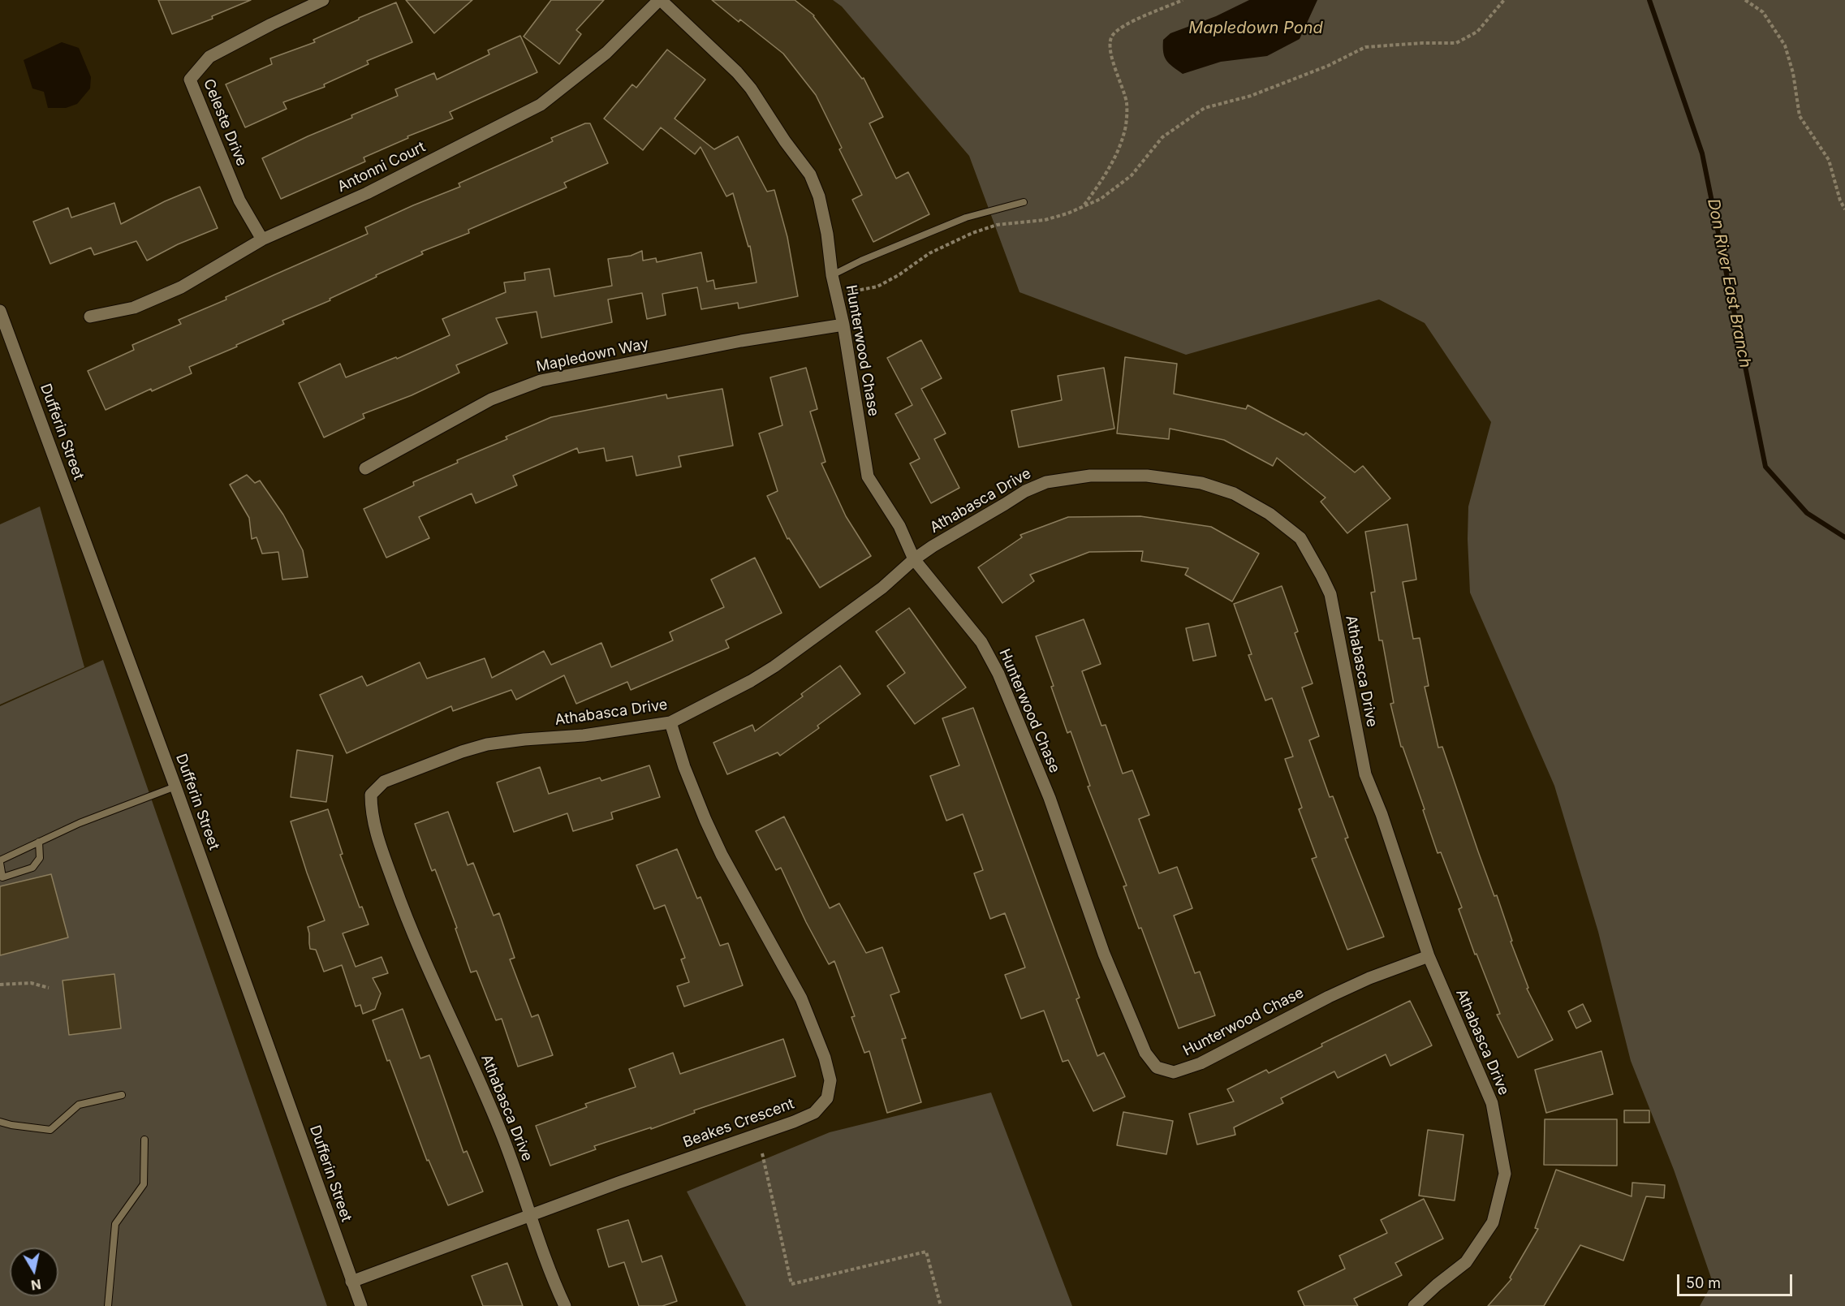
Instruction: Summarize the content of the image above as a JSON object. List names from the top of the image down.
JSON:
{
  "streets": {
    "street": [
      "Celeste Drive",
      "Antonni Court",
      "Hunterwood Chase",
      "Mapledown Way",
      "Dufferin Street",
      "Athabasca Drive",
      "Beakes Crescent"
    ]
  },
  "crossings": [
    ["Celeste Drive", "Antonni Court"],
    ["Antonni Court", "Hunterwood Chase"],
    ["Hunterwood Chase", "Mapledown Way"],
    ["Hunterwood Chase", "Athabasca Drive"],
    ["Dufferin Street", "Beakes Crescent"],
    ["Athabasca Drive", "Beakes Crescent"]
  ],
  "water": ["Mapledown Pond", "Don River East Branch"],
  "scale_bar": "50 m",
  "north": "bottom"
}
